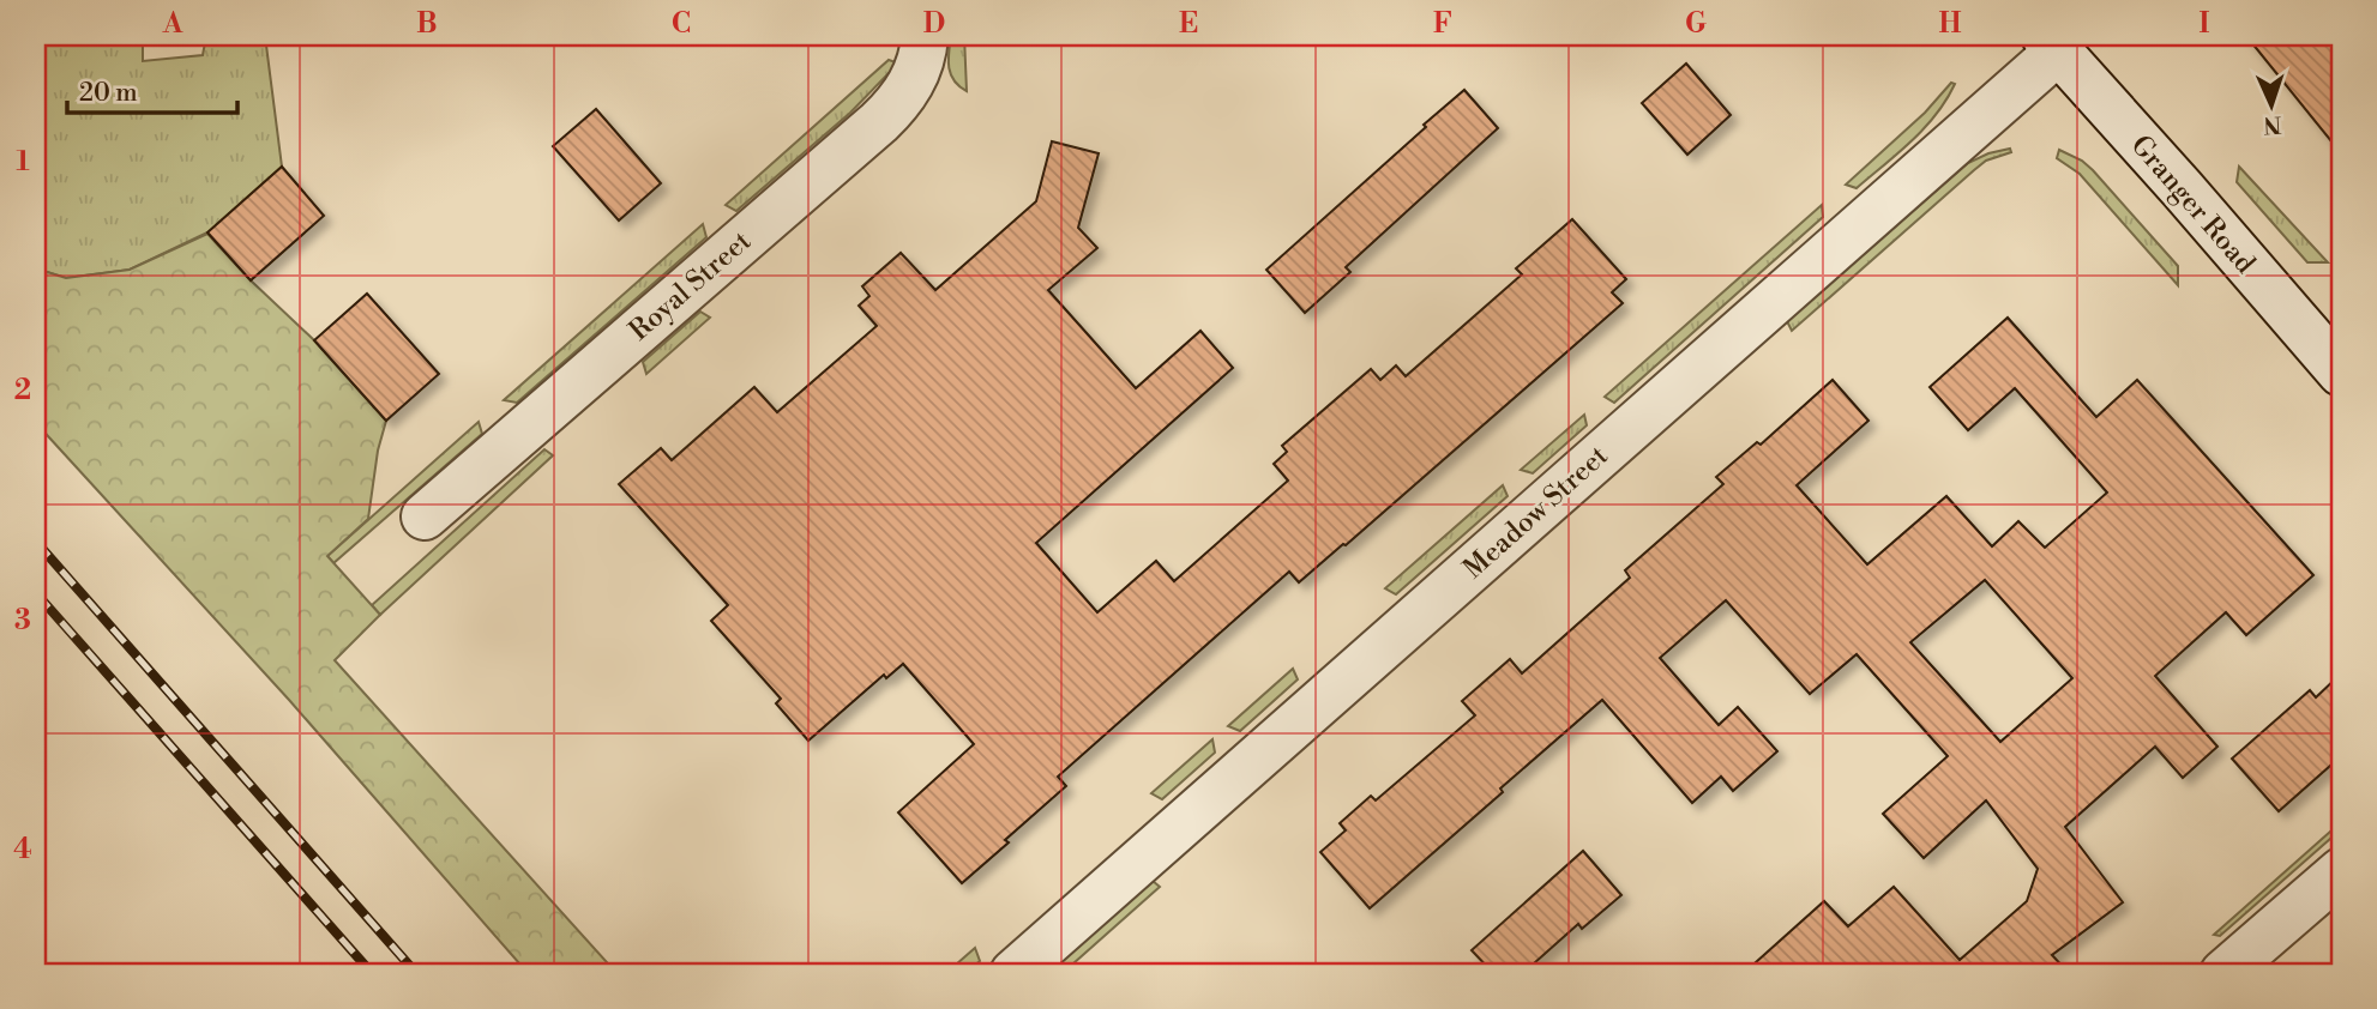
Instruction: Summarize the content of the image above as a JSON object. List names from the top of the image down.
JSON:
{
  "streets": {
    "street": ["Granger Road", "Royal Street", "Meadow Street"]
  },
  "crossings": [
    ["Granger Road", "Meadow Street"]
  ],
  "scale_bar": "20 m",
  "north": "bottom",
  "grid": {
    "columns": [
      "A",
      "B",
      "C",
      "D",
      "E",
      "F",
      "G",
      "H",
      "I"
    ],
    "rows": [
      "1",
      "2",
      "3",
      "4"
    ]
  }
}
